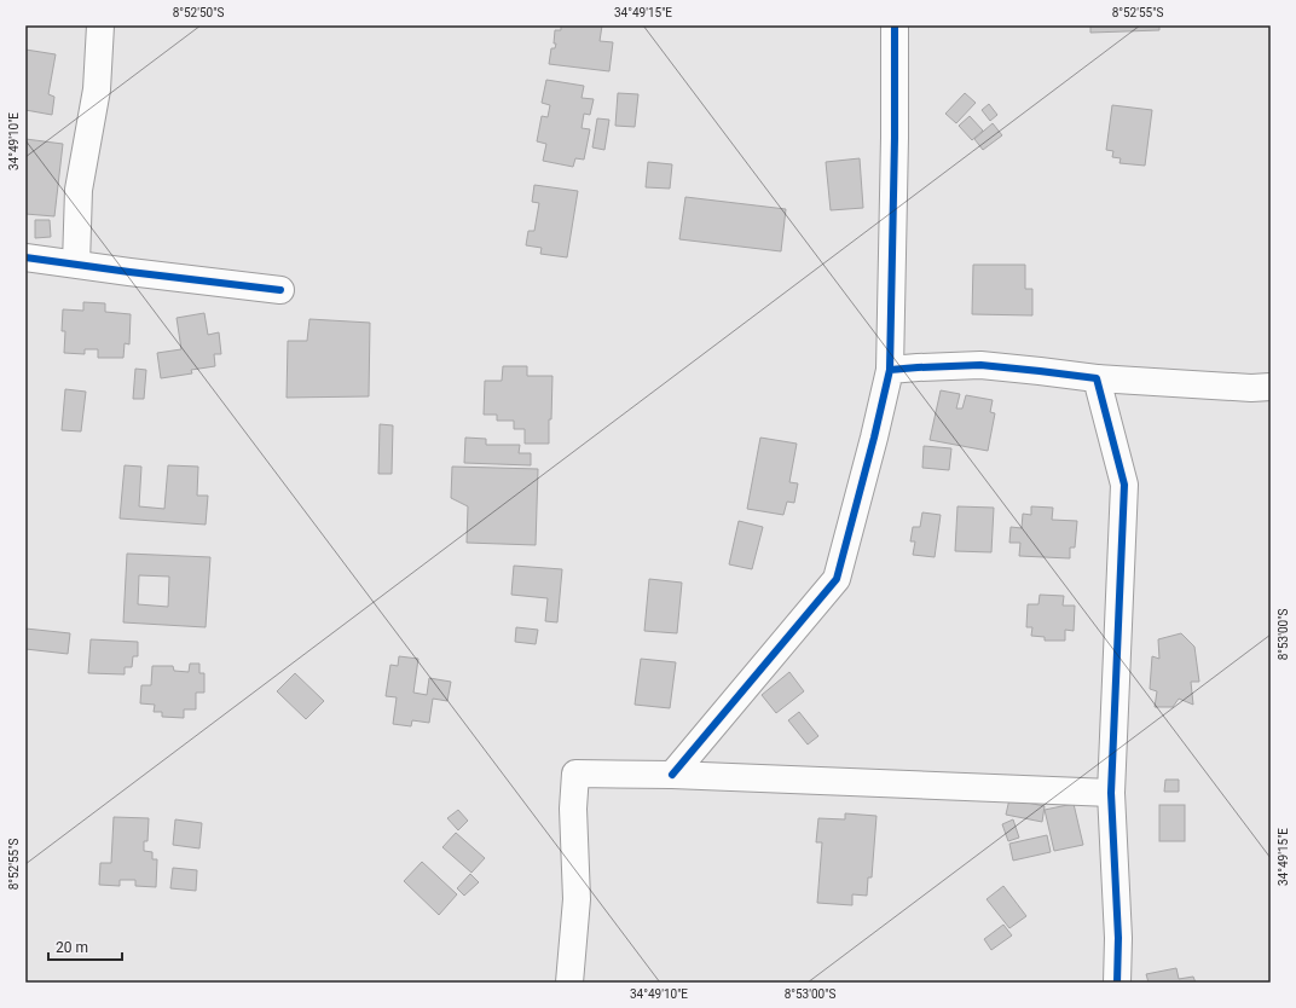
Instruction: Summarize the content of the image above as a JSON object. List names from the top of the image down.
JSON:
{
  "scale_bar": "20 m",
  "coordinates": [
    "8°52'50\"S",
    "34°49'15\"E",
    "8°52'55\"S",
    "34°49'10\"E",
    "8°53'00\"S"
  ]
}
